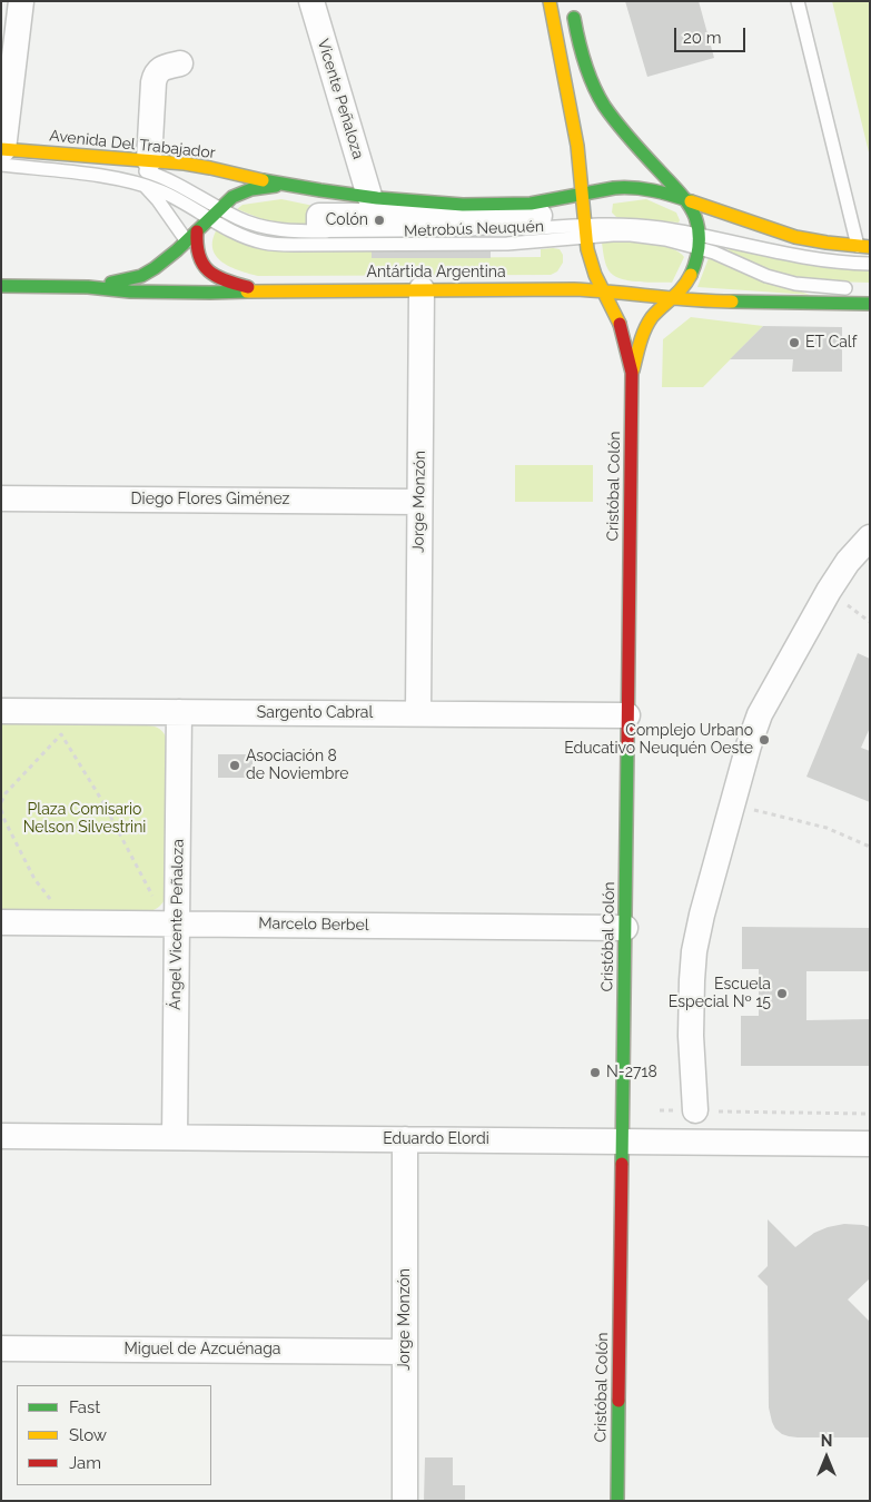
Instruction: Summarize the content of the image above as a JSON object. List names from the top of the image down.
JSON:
{
  "streets": {
    "main road": ["Avenida Del Trabajador", "Antártida Argentina", "Cristóbal Colón"],
    "street": [
      "Vicente Peñaloza",
      "Diego Flores Giménez",
      "Jorge Monzón",
      "Sargento Cabral",
      "Ángel Vicente Peñaloza",
      "Marcelo Berbel",
      "Eduardo Elordi",
      "Miguel de Azcuénaga"
    ],
    "lane": ["Metrobús Neuquén"]
  },
  "crossings": [
    ["Avenida Del Trabajador", "Metrobús Neuquén"],
    ["Metrobús Neuquén", "Cristóbal Colón"],
    ["Antártida Argentina", "Cristóbal Colón"],
    ["Antártida Argentina", "Jorge Monzón"],
    ["Cristóbal Colón", "Sargento Cabral"],
    ["Cristóbal Colón", "Marcelo Berbel"],
    ["Cristóbal Colón", "Eduardo Elordi"],
    ["Diego Flores Giménez", "Jorge Monzón"],
    ["Jorge Monzón", "Sargento Cabral"],
    ["Jorge Monzón", "Eduardo Elordi"],
    ["Jorge Monzón", "Miguel de Azcuénaga"],
    ["Sargento Cabral", "Ángel Vicente Peñaloza"],
    ["Ángel Vicente Peñaloza", "Marcelo Berbel"],
    ["Ángel Vicente Peñaloza", "Eduardo Elordi"]
  ],
  "parks": ["Plaza Comisario Nelson Silvestrini"],
  "places": [
    "Colón",
    "ET Calf",
    "Complejo Urbano Educativo Neuquén Oeste",
    "Asociación 8 de Noviembre",
    "Escuela Especial Nº 15",
    "N-2718"
  ],
  "legend": ["Fast", "Slow", "Jam"],
  "scale_bar": "20 m",
  "north": "top"
}
